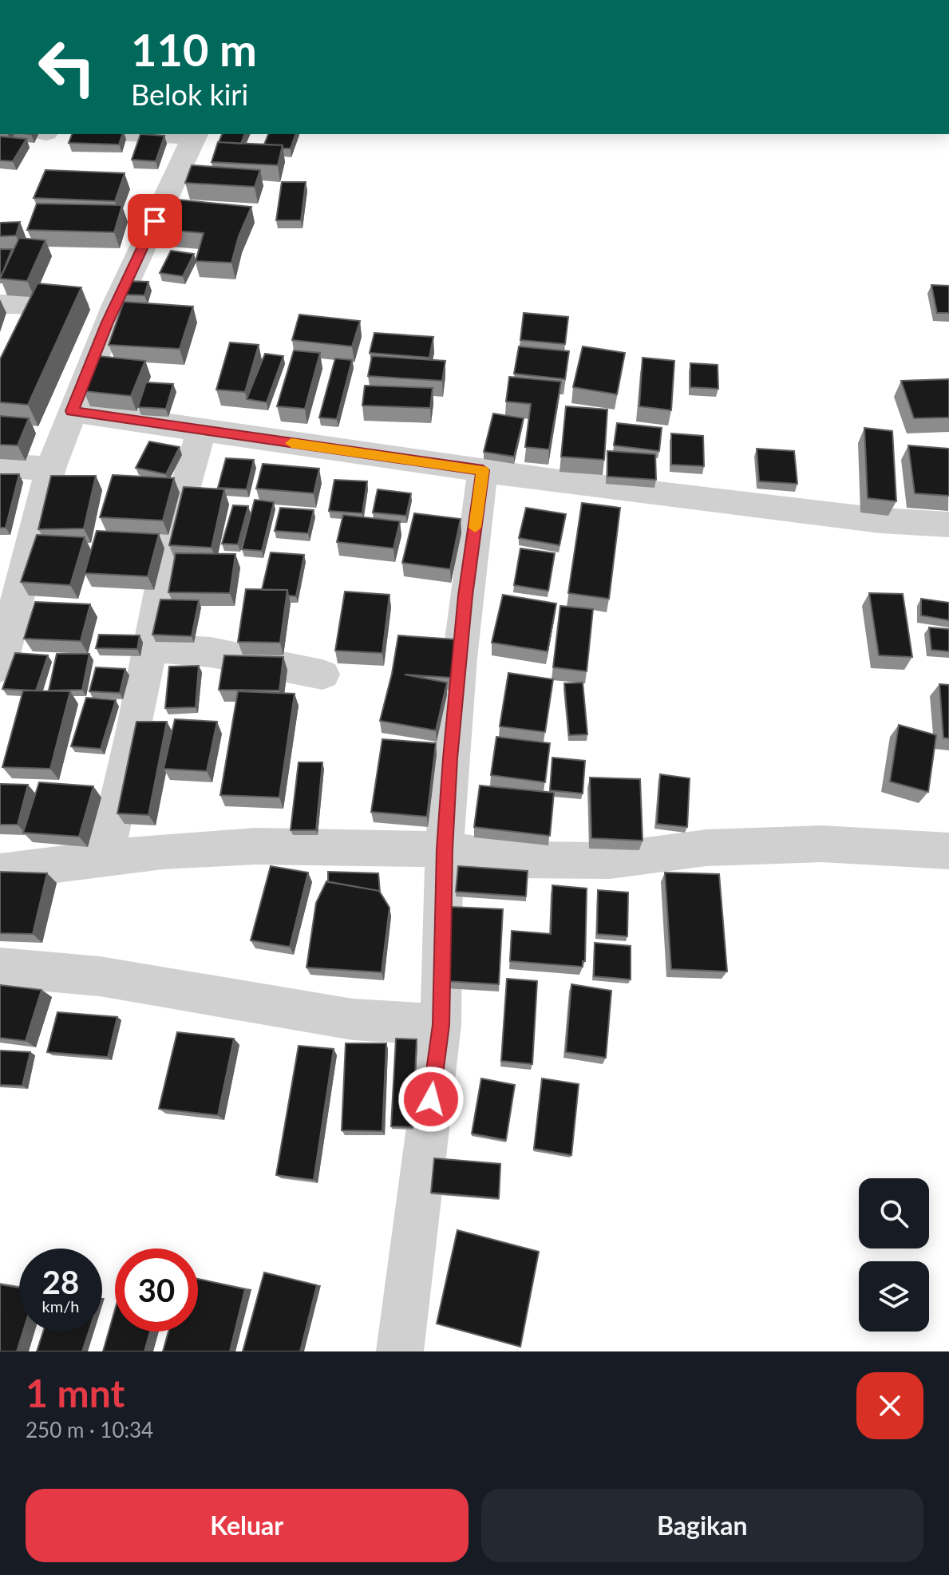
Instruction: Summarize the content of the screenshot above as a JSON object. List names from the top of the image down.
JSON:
{
  "page": {
    "turn": ["110 m", "Belok kiri"],
    "speed": "28 km/h",
    "limit": "30",
    "heading": ["1 mnt", "250 m · 10:34"],
    "buttons": ["Keluar", "Bagikan"]
  }
}
